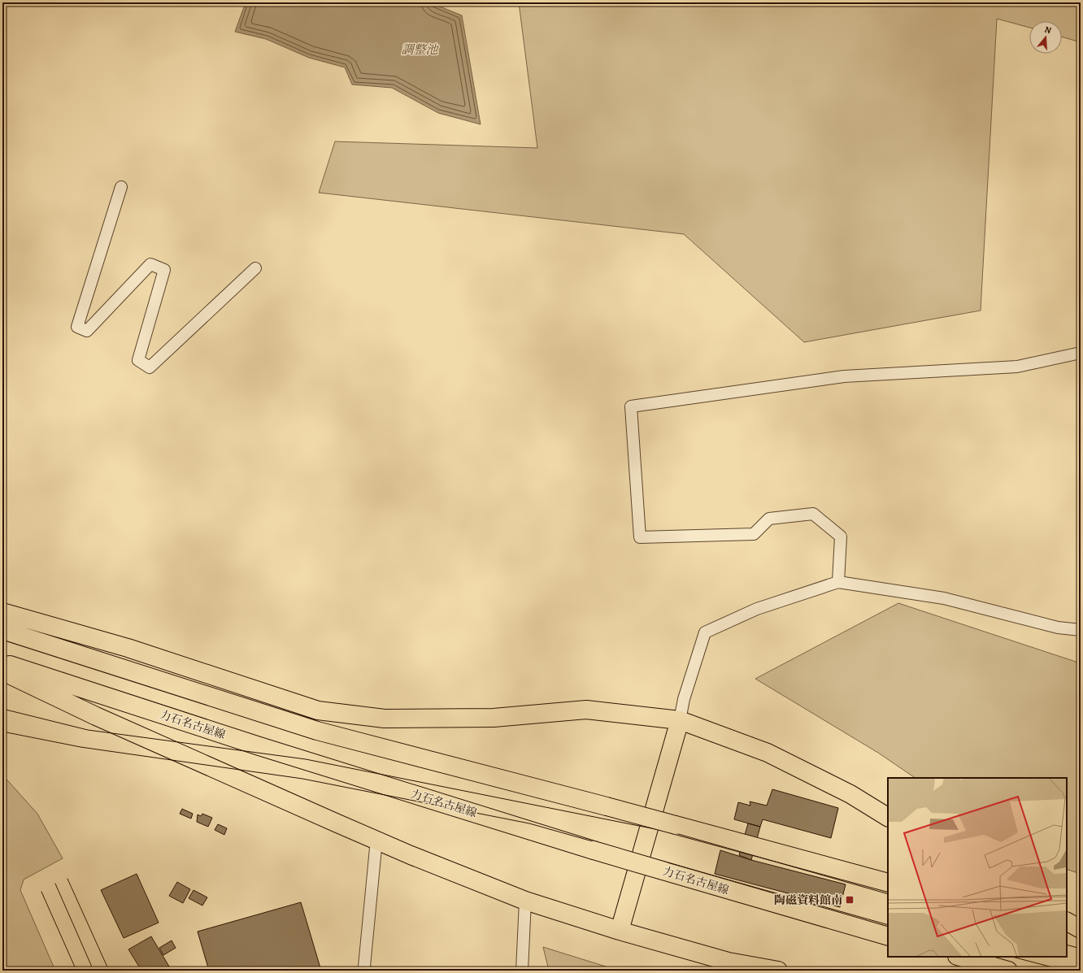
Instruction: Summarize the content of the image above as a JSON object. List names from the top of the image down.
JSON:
{
  "streets": {
    "main road": ["力石名古屋線"]
  },
  "water": ["調整池"],
  "places": {
    "transit": ["陶磁資料館南"]
  },
  "north": "top"
}
